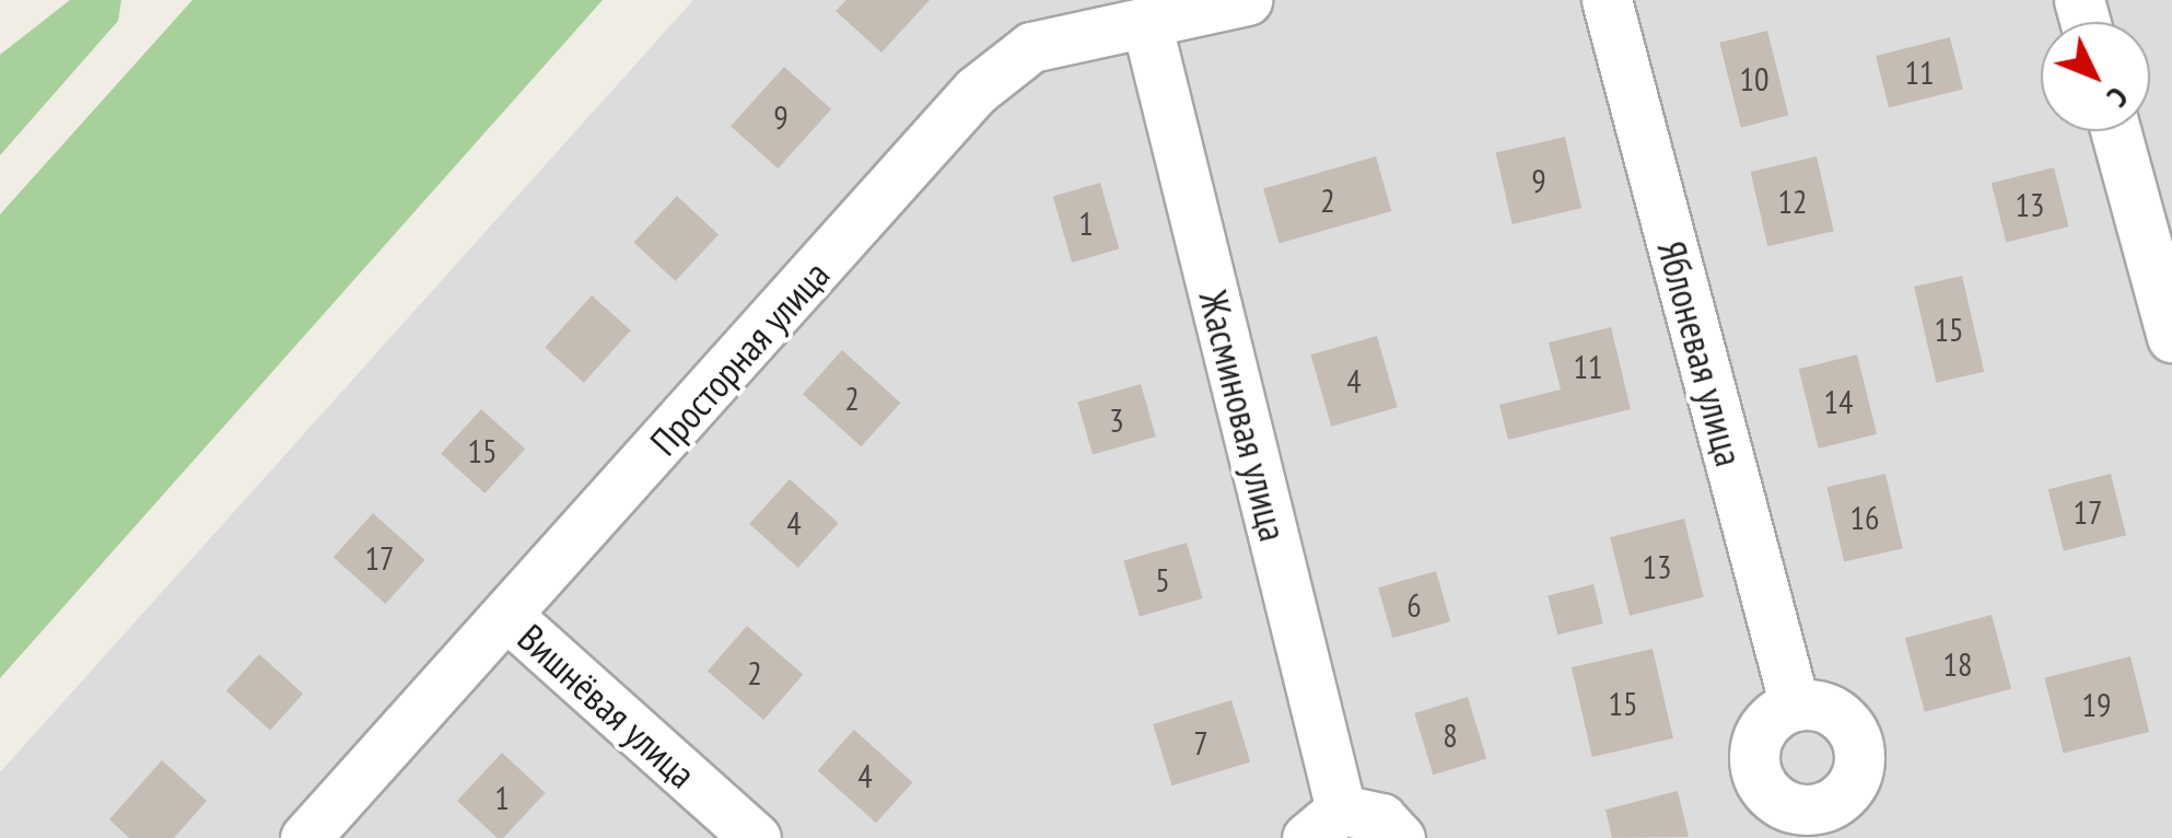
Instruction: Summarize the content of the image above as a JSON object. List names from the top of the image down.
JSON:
{
  "streets": {
    "street": [
      "Яблоневая улица",
      "Просторная улица",
      "Жасминовая улица",
      "Вишнёвая улица"
    ]
  },
  "crossings": [
    ["Просторная улица", "Жасминовая улица"],
    ["Просторная улица", "Вишнёвая улица"]
  ],
  "house_numbers": [
    "11",
    "10",
    "9",
    "9",
    "2",
    "12",
    "13",
    "1",
    "15",
    "11",
    "4",
    "2",
    "14",
    "3",
    "15",
    "17",
    "16",
    "4",
    "17",
    "13",
    "5",
    "6",
    "18",
    "2",
    "15",
    "19",
    "8",
    "7",
    "4",
    "1"
  ],
  "north": "bottom right"
}
